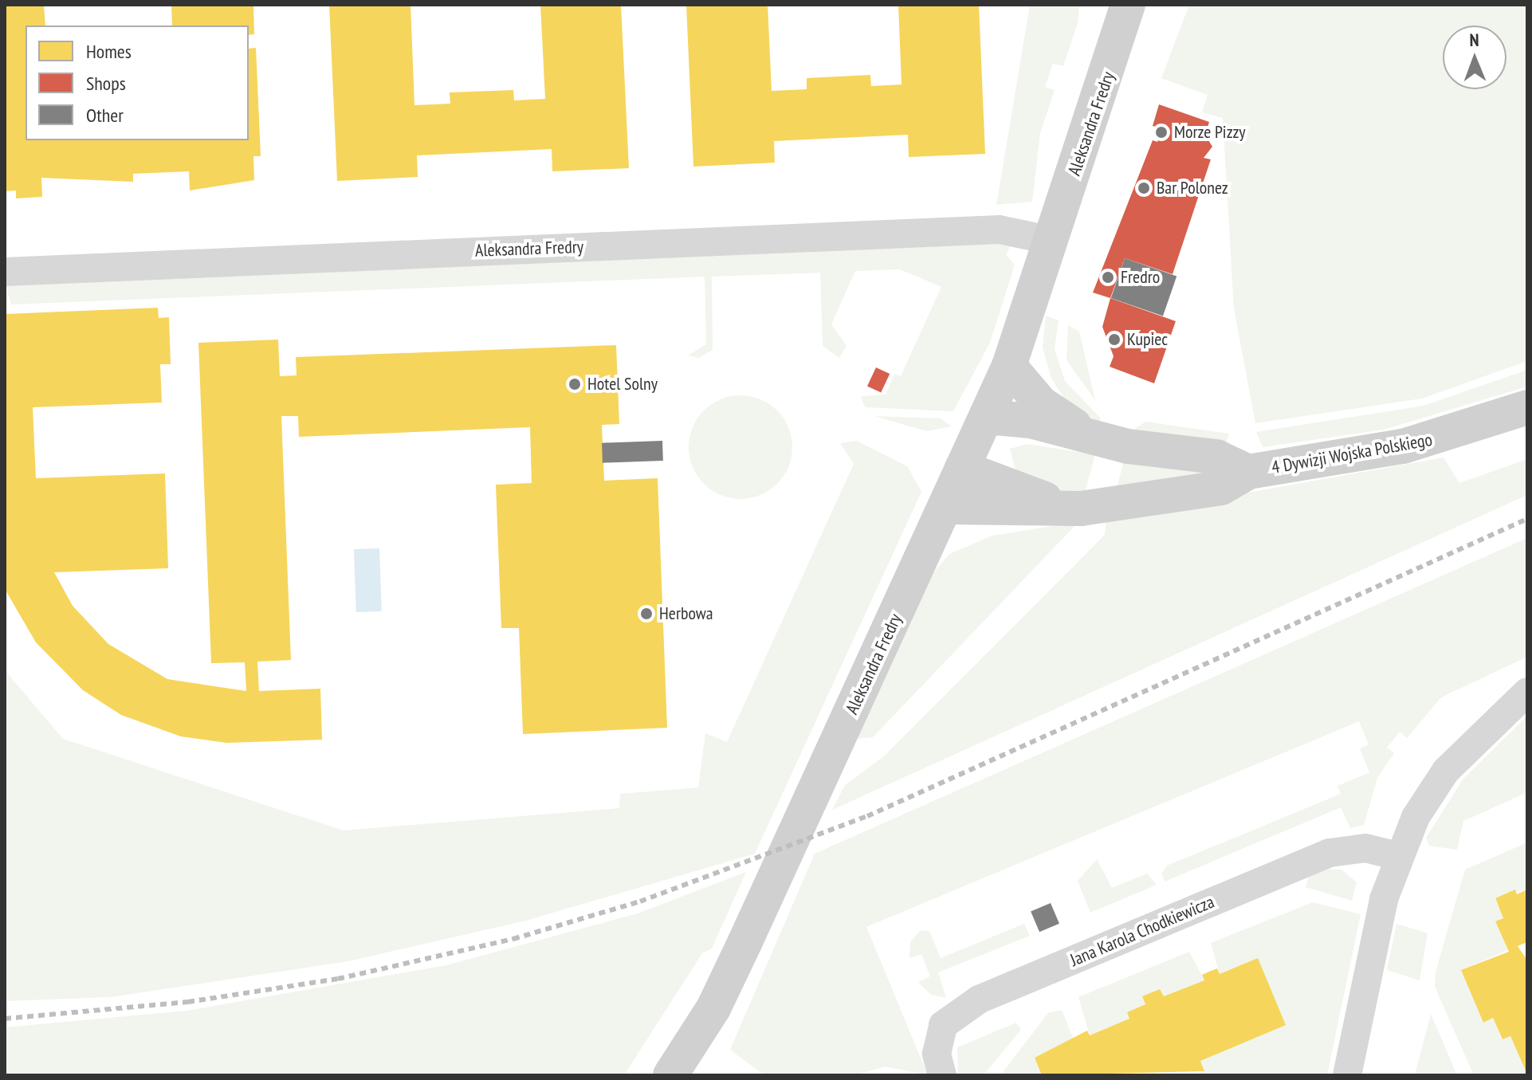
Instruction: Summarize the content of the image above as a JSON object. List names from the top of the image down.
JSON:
{
  "streets": {
    "street": ["Aleksandra Fredry", "4 Dywizji Wojska Polskiego", "Jana Karola Chodkiewicza"]
  },
  "crossings": [
    ["Aleksandra Fredry", "4 Dywizji Wojska Polskiego"]
  ],
  "places": [
    "Morze Pizzy",
    "Bar Polonez",
    "Fredro",
    "Kupiec",
    "Hotel Solny",
    "Herbowa"
  ],
  "legend": ["Homes", "Shops", "Other"],
  "north": "top"
}
